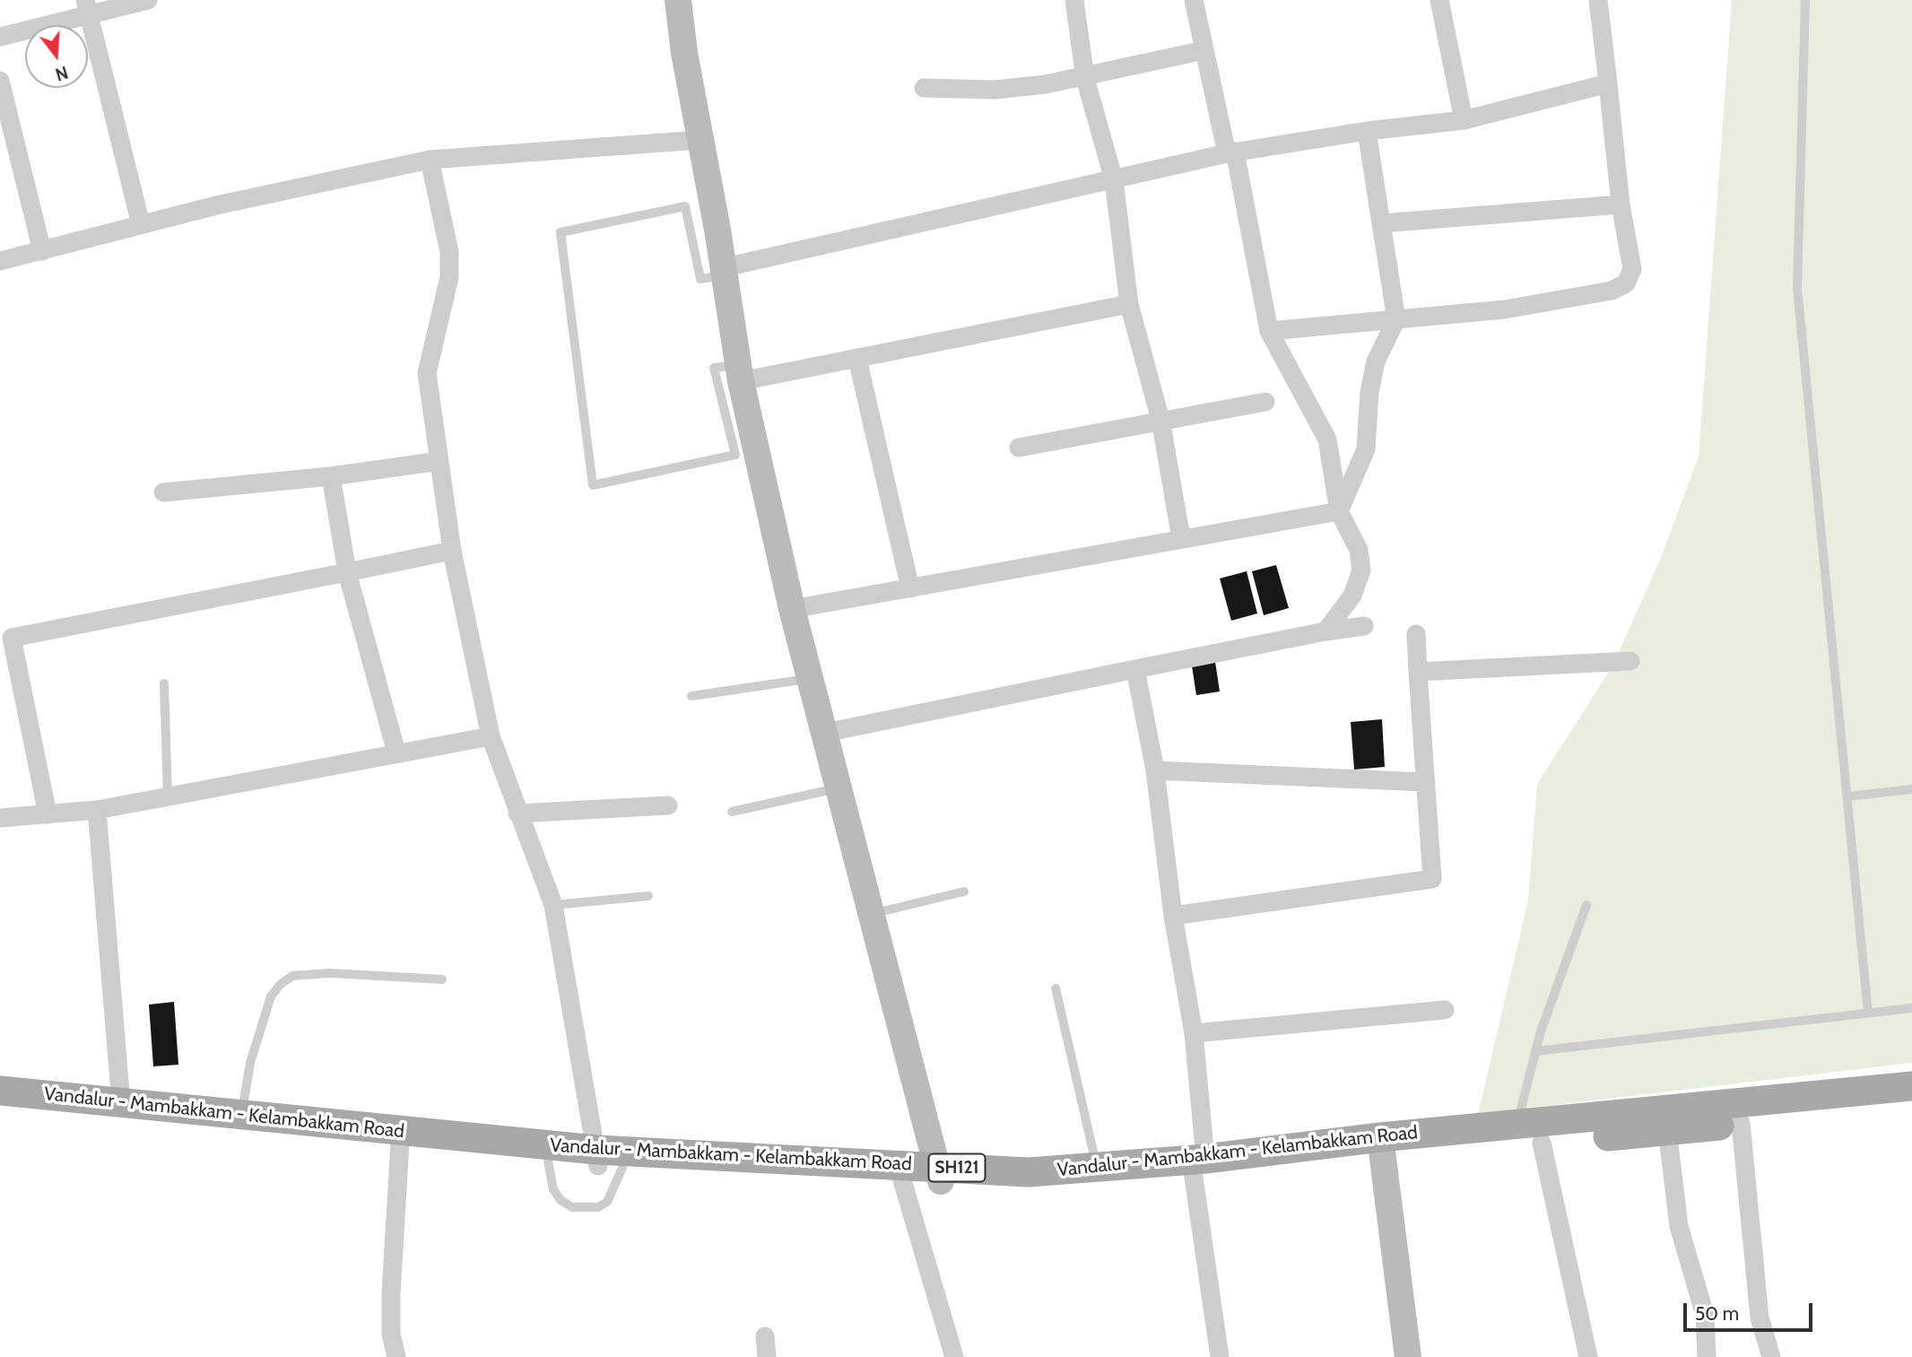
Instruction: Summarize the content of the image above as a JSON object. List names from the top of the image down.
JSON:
{
  "streets": {
    "main road": ["Vandalur - Mambakkam - Kelambakkam Road", "SH121"]
  },
  "scale_bar": "50 m",
  "north": "bottom"
}
